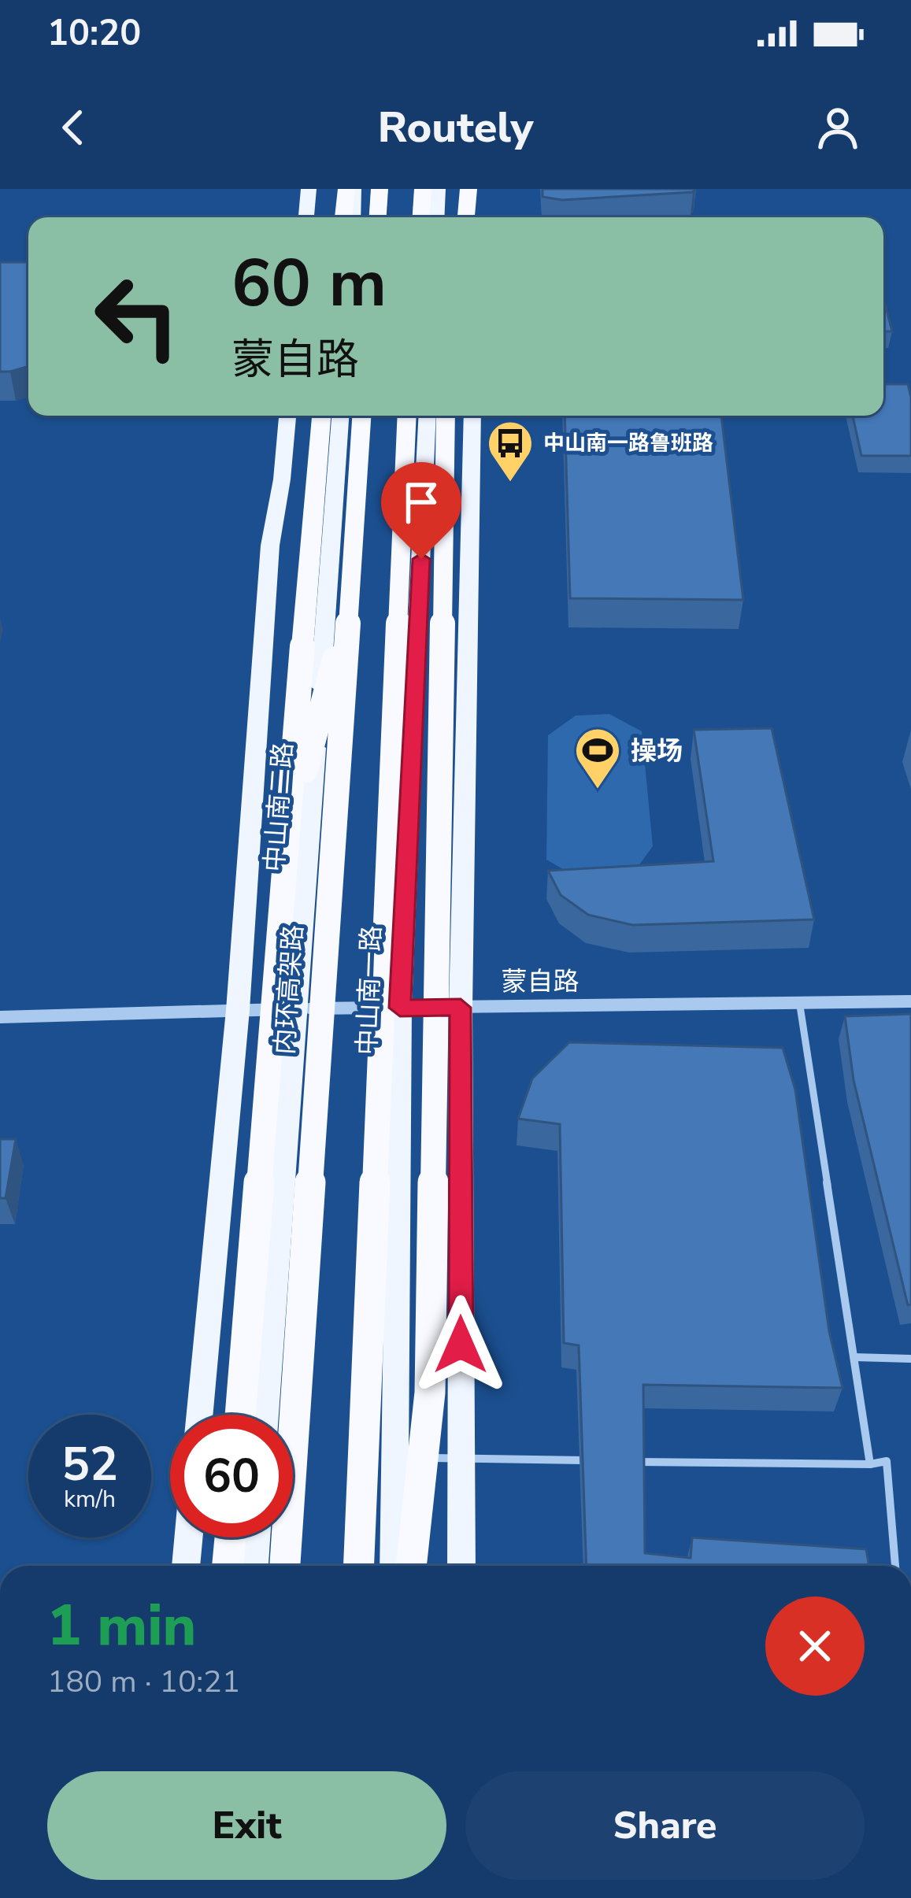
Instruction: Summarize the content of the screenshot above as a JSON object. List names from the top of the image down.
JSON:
{
  "streets": {
    "highway": ["内环高架路"],
    "main road": ["中山南二路", "中山南一路"],
    "street": ["蒙自路"]
  },
  "crossings": [
    ["中山南二路", "蒙自路"],
    ["蒙自路", "中山南一路"]
  ],
  "places": {
    "bus stop": ["中山南一路鲁班路"],
    "sports": ["操场"]
  },
  "page": {
    "status": "10:20",
    "header": "Routely",
    "turn": ["60 m", "蒙自路"],
    "speed": "52 km/h",
    "limit": "60",
    "heading": ["1 min", "180 m · 10:21"],
    "buttons": ["Exit", "Share"]
  }
}
